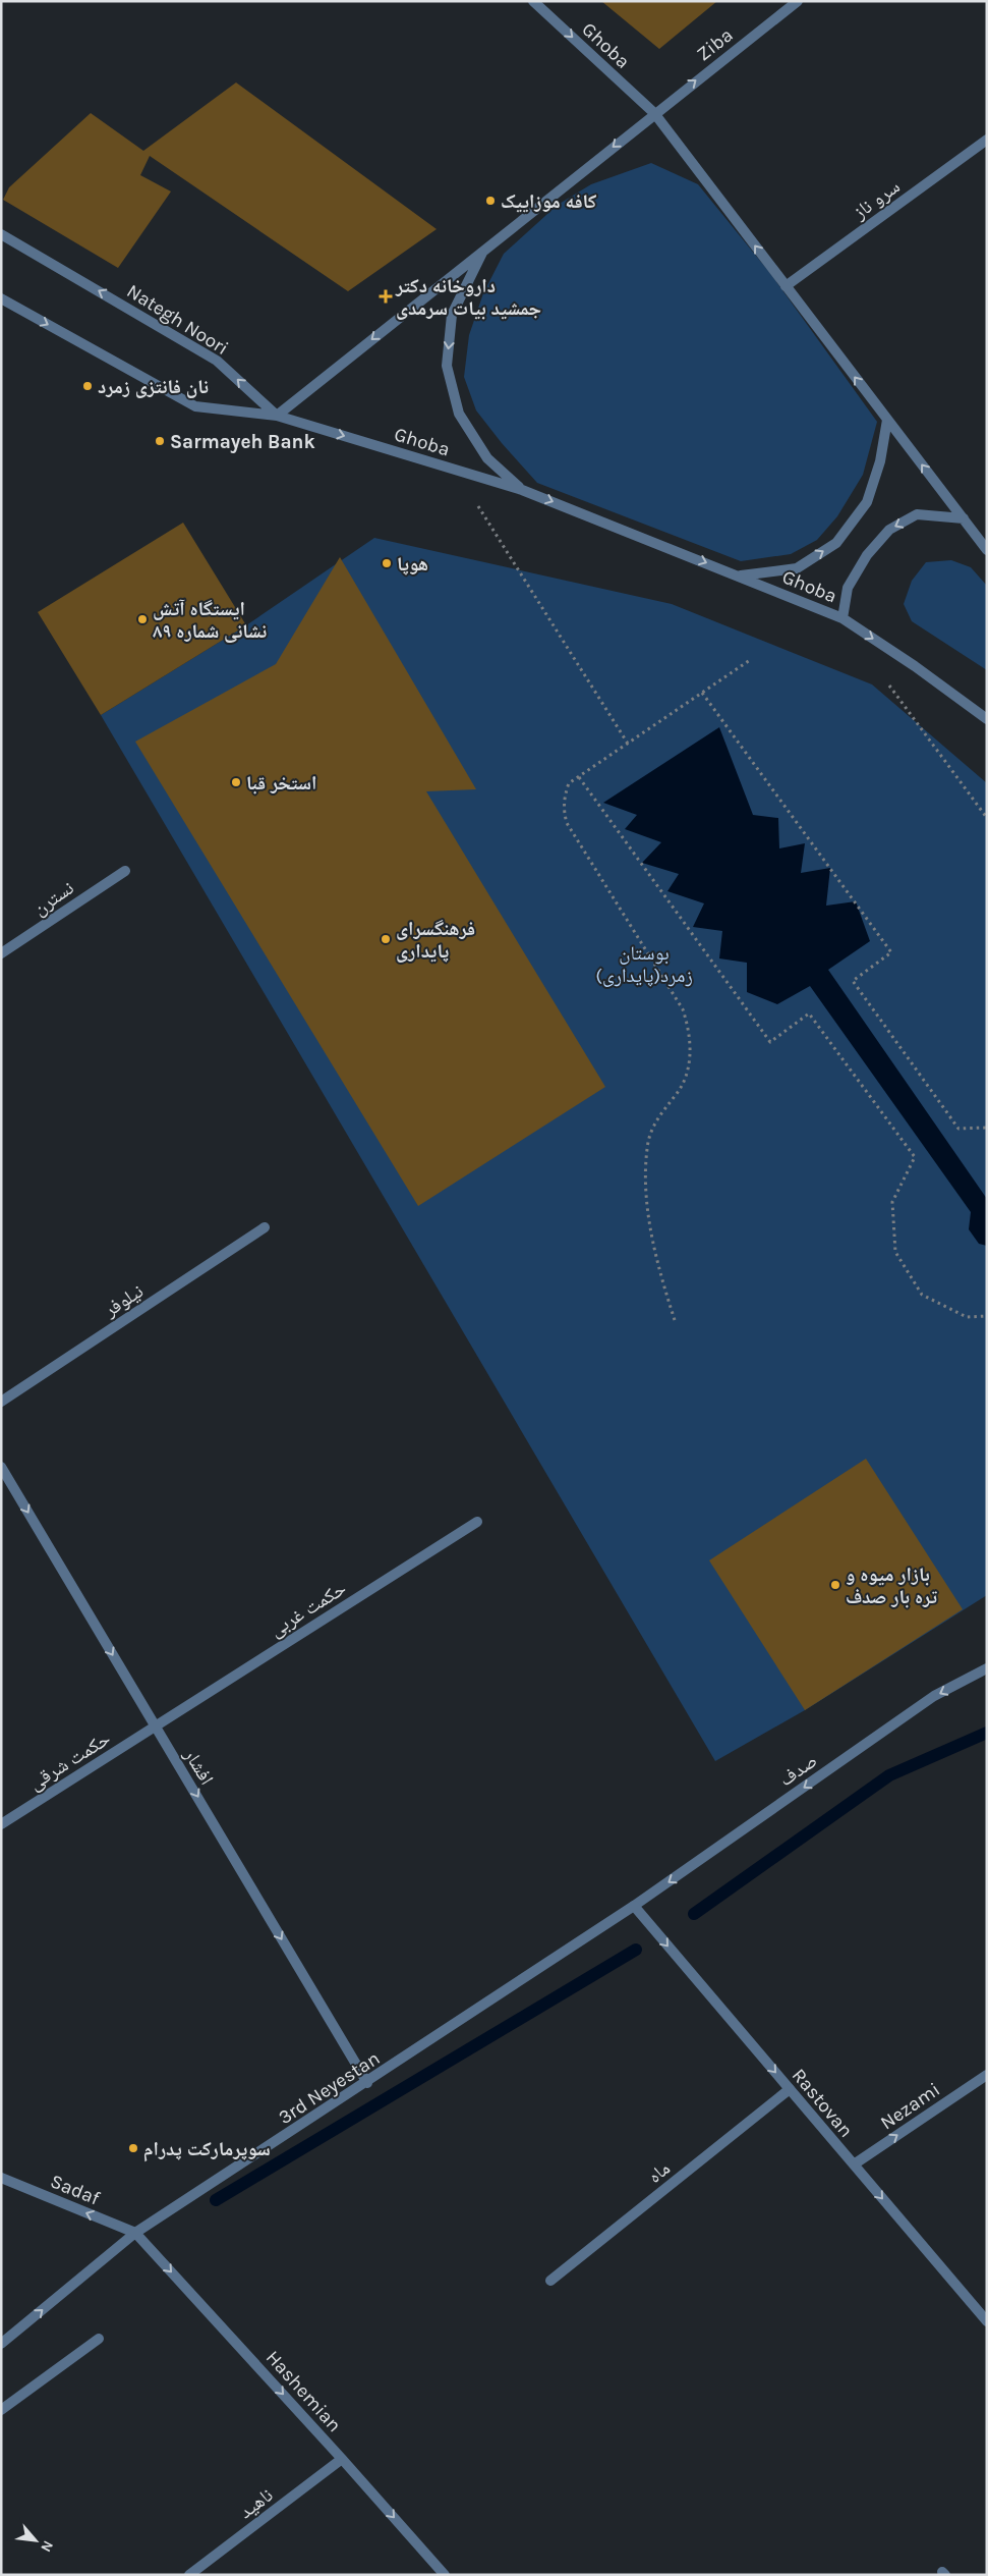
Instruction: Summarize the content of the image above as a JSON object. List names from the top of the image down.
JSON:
{
  "streets": {
    "street": [
      "Ziba",
      "Ghoba",
      "سرو ناز",
      "Nategh Noori",
      "نسترن",
      "نیلوفر",
      "حکمت غربی",
      "حکمت شرقی",
      "افشار",
      "صدف",
      "3rd Neyestan",
      "Rastovan",
      "Nezami",
      "ماه",
      "Sadaf",
      "Hashemian",
      "ناهید"
    ]
  },
  "crossings": [
    ["Ziba", "Ghoba"],
    ["Ghoba", "سرو ناز"],
    ["Ghoba", "Nategh Noori"],
    ["حکمت غربی", "حکمت شرقی"],
    ["حکمت غربی", "افشار"],
    ["حکمت شرقی", "افشار"],
    ["افشار", "3rd Neyestan"],
    ["صدف", "3rd Neyestan"],
    ["صدف", "Rastovan"],
    ["3rd Neyestan", "Rastovan"],
    ["3rd Neyestan", "Sadaf"],
    ["3rd Neyestan", "Hashemian"],
    ["Rastovan", "Nezami"],
    ["Rastovan", "ماه"],
    ["Sadaf", "Hashemian"],
    ["Hashemian", "ناهید"]
  ],
  "one_way": [
    "Ziba",
    "افشار",
    "صدف",
    "Rastovan",
    "Nezami",
    "Sadaf",
    "Hashemian"
  ],
  "parks": ["بوستان زمرد(پایداری)"],
  "places": {
    "other": [
      "کافه موزاییک",
      "نان فانتزی زمرد",
      "Sarmayeh Bank",
      "هوپا",
      "ایستگاه آتش نشانی شماره ۸۹",
      "استخر قبا",
      "فرهنگسرای پایداری",
      "بازار میوه و تره بار صدف",
      "سوپرمارکت پدرام"
    ],
    "health": ["داروخانه دکتر جمشید بیات سرمدی"]
  },
  "north": "bottom right"
}
